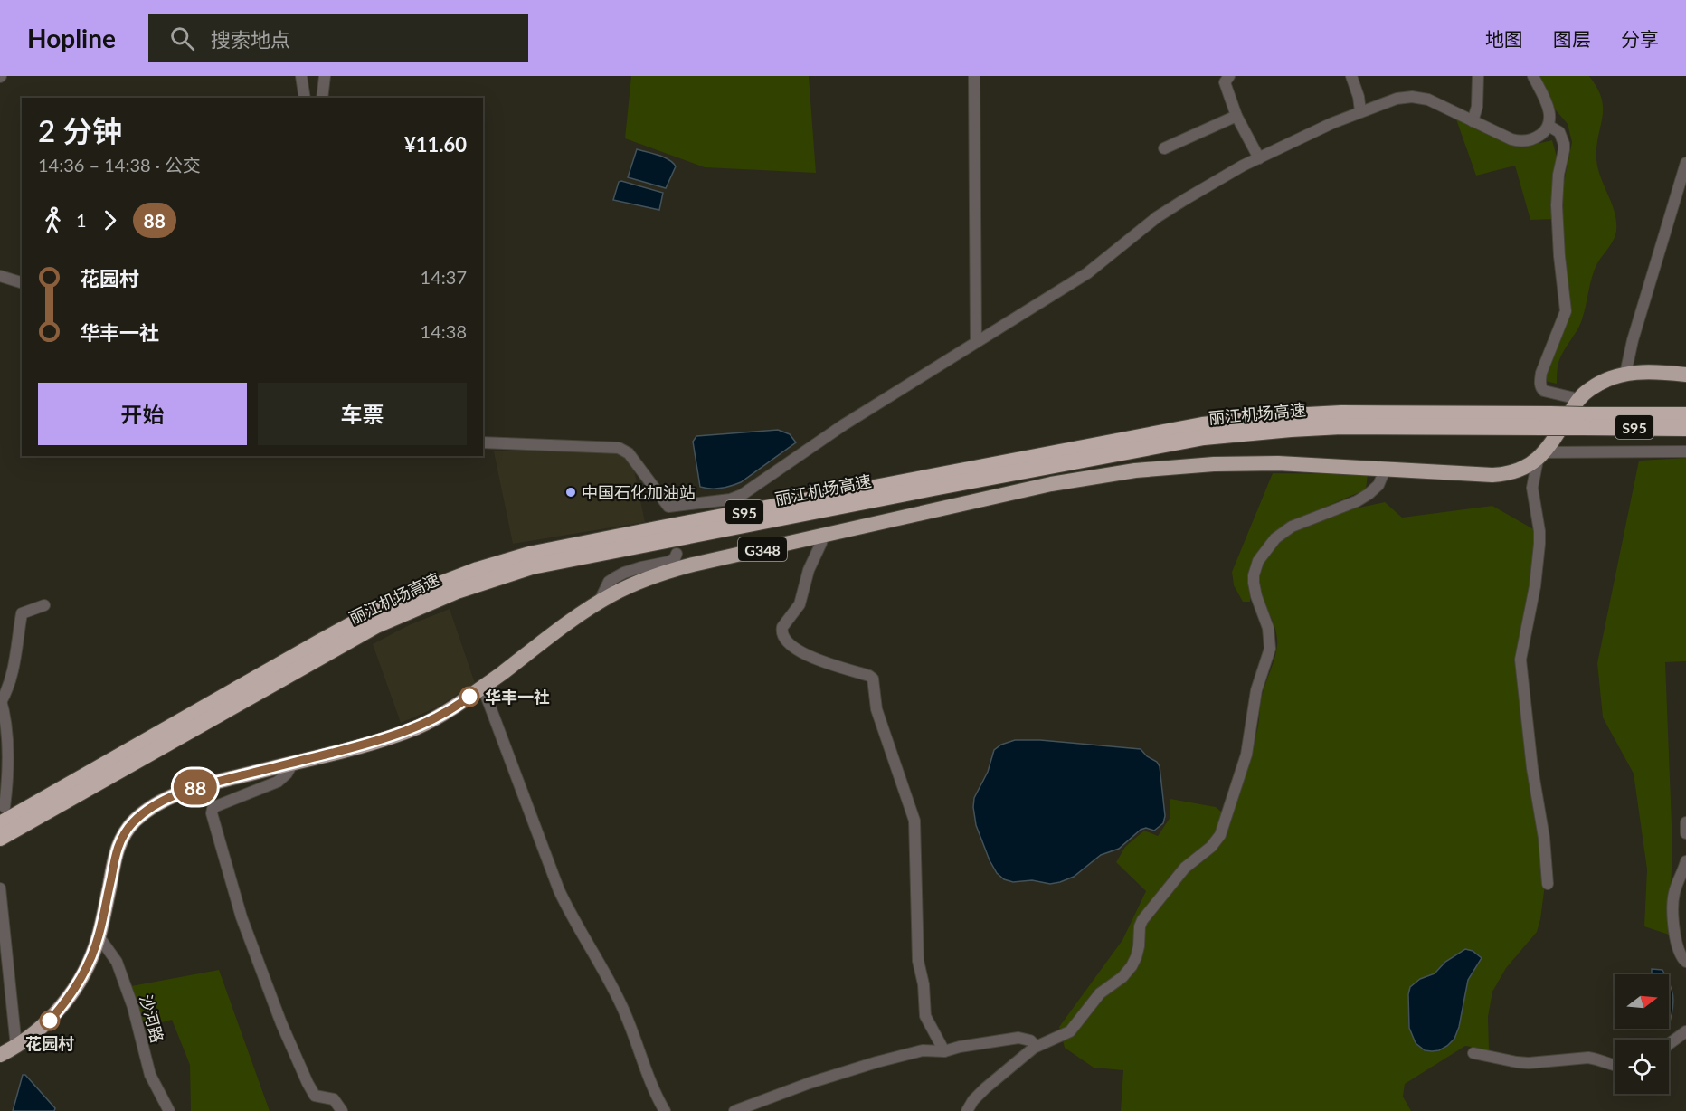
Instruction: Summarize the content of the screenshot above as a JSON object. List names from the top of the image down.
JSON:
{
  "streets": {
    "highway": ["丽江机场高速", "S95", "G348"],
    "street": ["沙河路"]
  },
  "crossings": [
    ["G348", "沙河路"]
  ],
  "places": ["中国石化加油站", "华丰一社", "花园村"],
  "lines": ["bus line 88"],
  "north": "right",
  "page": {
    "header": "Hopline",
    "search": "搜索地点",
    "nav": ["地图", "图层", "分享"],
    "on_map": "88",
    "heading": ["2 分钟", "14:36 – 14:38 · 公交", "¥11.60"],
    "legs": ["1", "88"],
    "list": [
      {
        "name": "花园村",
        "value": "14:37"
      },
      {
        "name": "华丰一社",
        "value": "14:38"
      }
    ],
    "buttons": ["开始", "车票"]
  }
}
